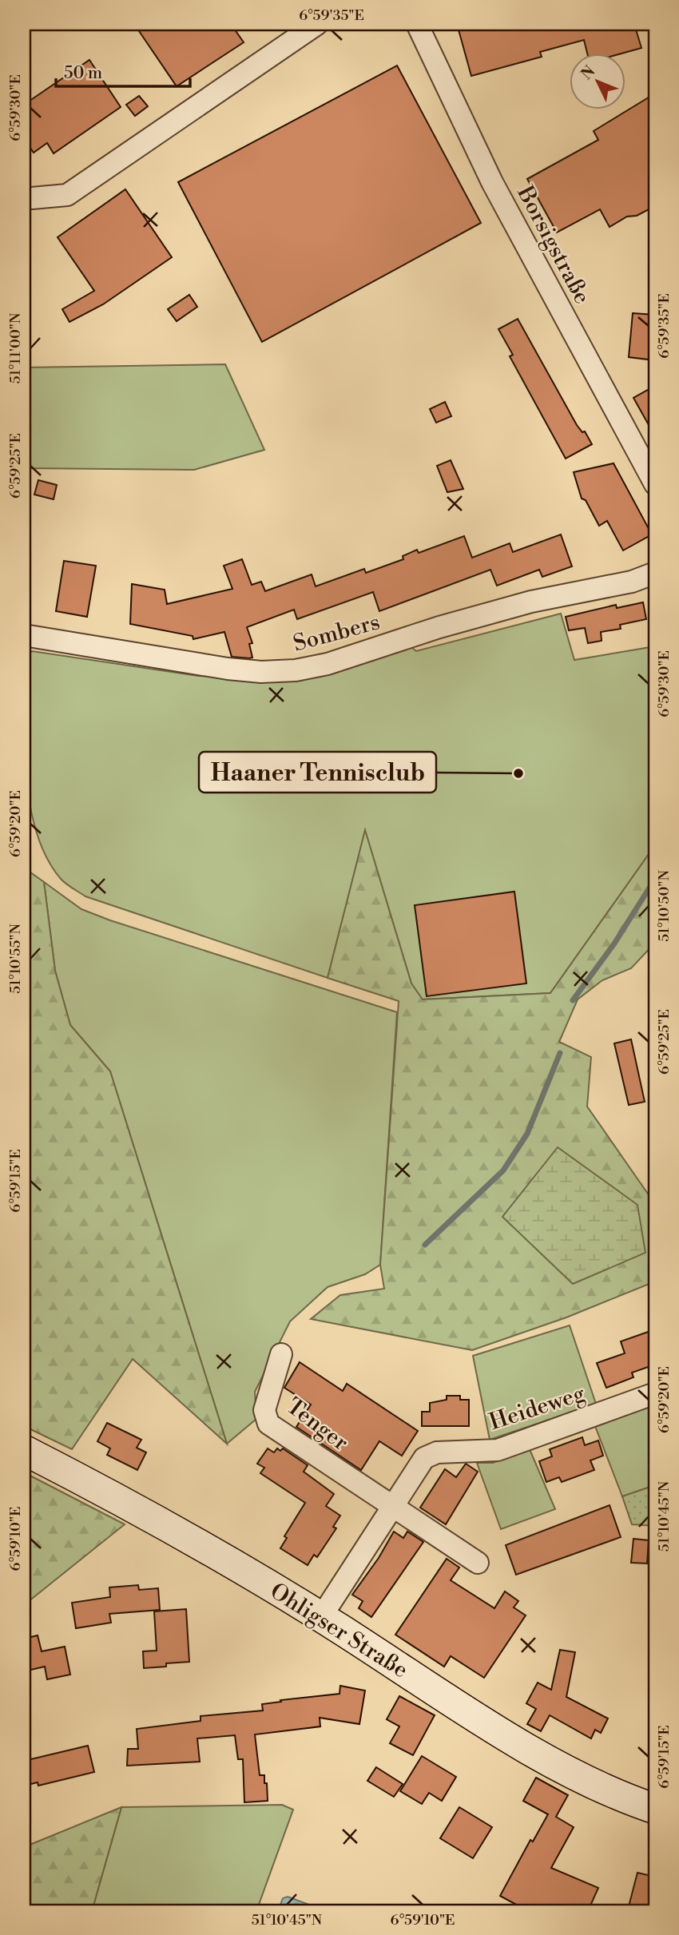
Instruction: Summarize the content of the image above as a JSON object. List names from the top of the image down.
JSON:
{
  "streets": {
    "main road": ["Ohligser Straße"],
    "street": [
      "Borsigstraße",
      "Sombers",
      "Heideweg",
      "Tenger"
    ]
  },
  "crossings": [
    ["Heideweg", "Tenger"],
    ["Heideweg", "Ohligser Straße"]
  ],
  "places": ["Haaner Tennisclub"],
  "scale_bar": "50 m",
  "north": "top left",
  "coordinates": [
    "6°59'35\"E",
    "6°59'30\"E",
    "51°11'00\"N",
    "6°59'25\"E",
    "6°59'20\"E",
    "51°10'50\"N",
    "51°10'55\"N",
    "6°59'15\"E",
    "51°10'45\"N",
    "6°59'10\"E"
  ]
}
